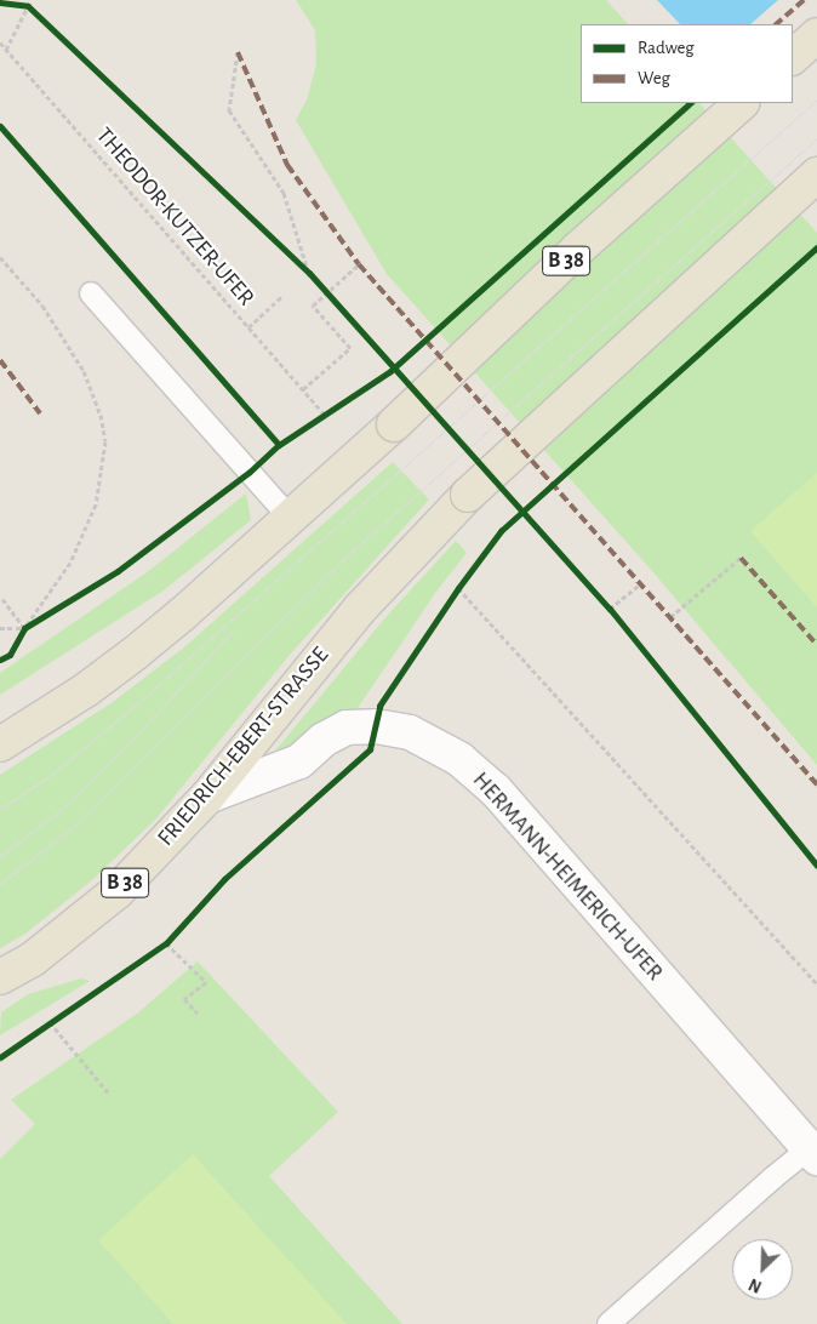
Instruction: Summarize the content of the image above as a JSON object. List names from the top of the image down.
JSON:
{
  "streets": {
    "main road": ["B 38", "FRIEDRICH-EBERT-STRASSE"],
    "street": ["HERMANN-HEIMERICH-UFER"],
    "path": ["THEODOR-KUTZER-UFER"]
  },
  "crossings": [
    ["FRIEDRICH-EBERT-STRASSE", "HERMANN-HEIMERICH-UFER"]
  ],
  "legend": ["Radweg", "Weg"],
  "north": "bottom left"
}
